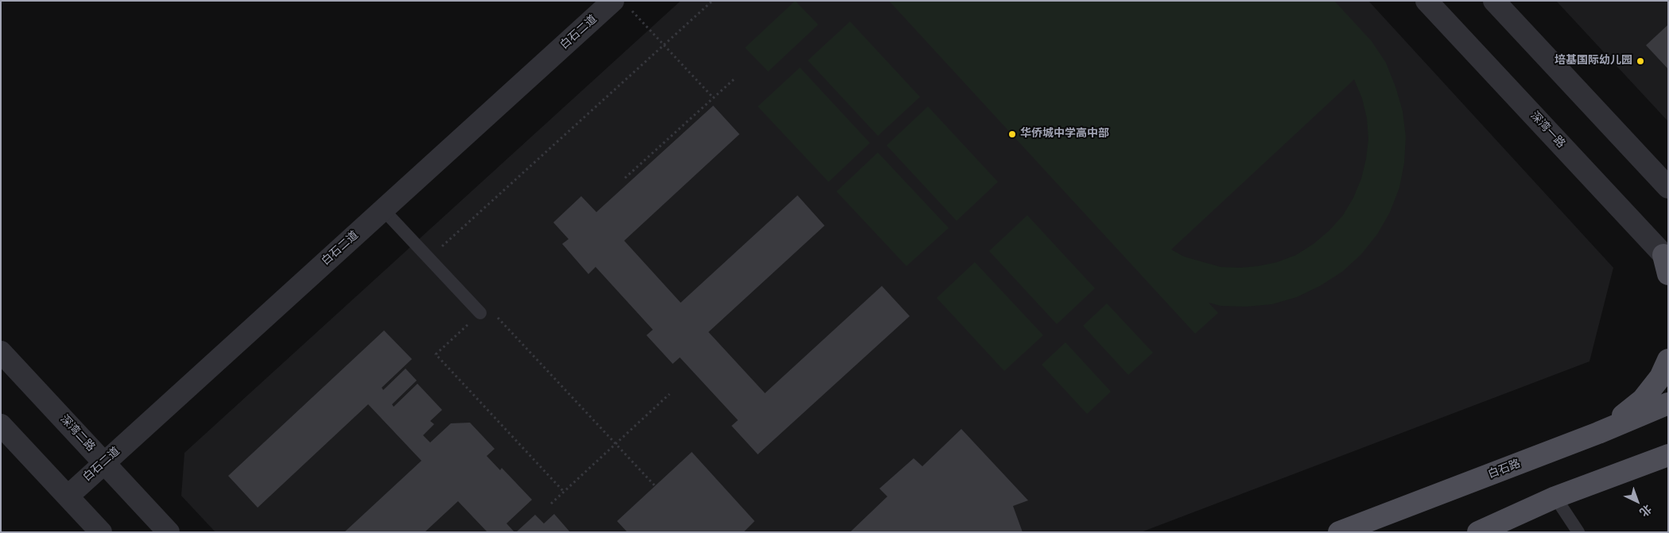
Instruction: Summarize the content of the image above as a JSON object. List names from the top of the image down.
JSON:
{
  "streets": {
    "main road": ["白石路"],
    "street": ["白石二道", "深湾一路", "深湾二路"]
  },
  "crossings": [
    ["白石二道", "深湾二路"]
  ],
  "places": ["培基国际幼儿园", "华侨城中学高中部"],
  "north": "bottom right"
}
